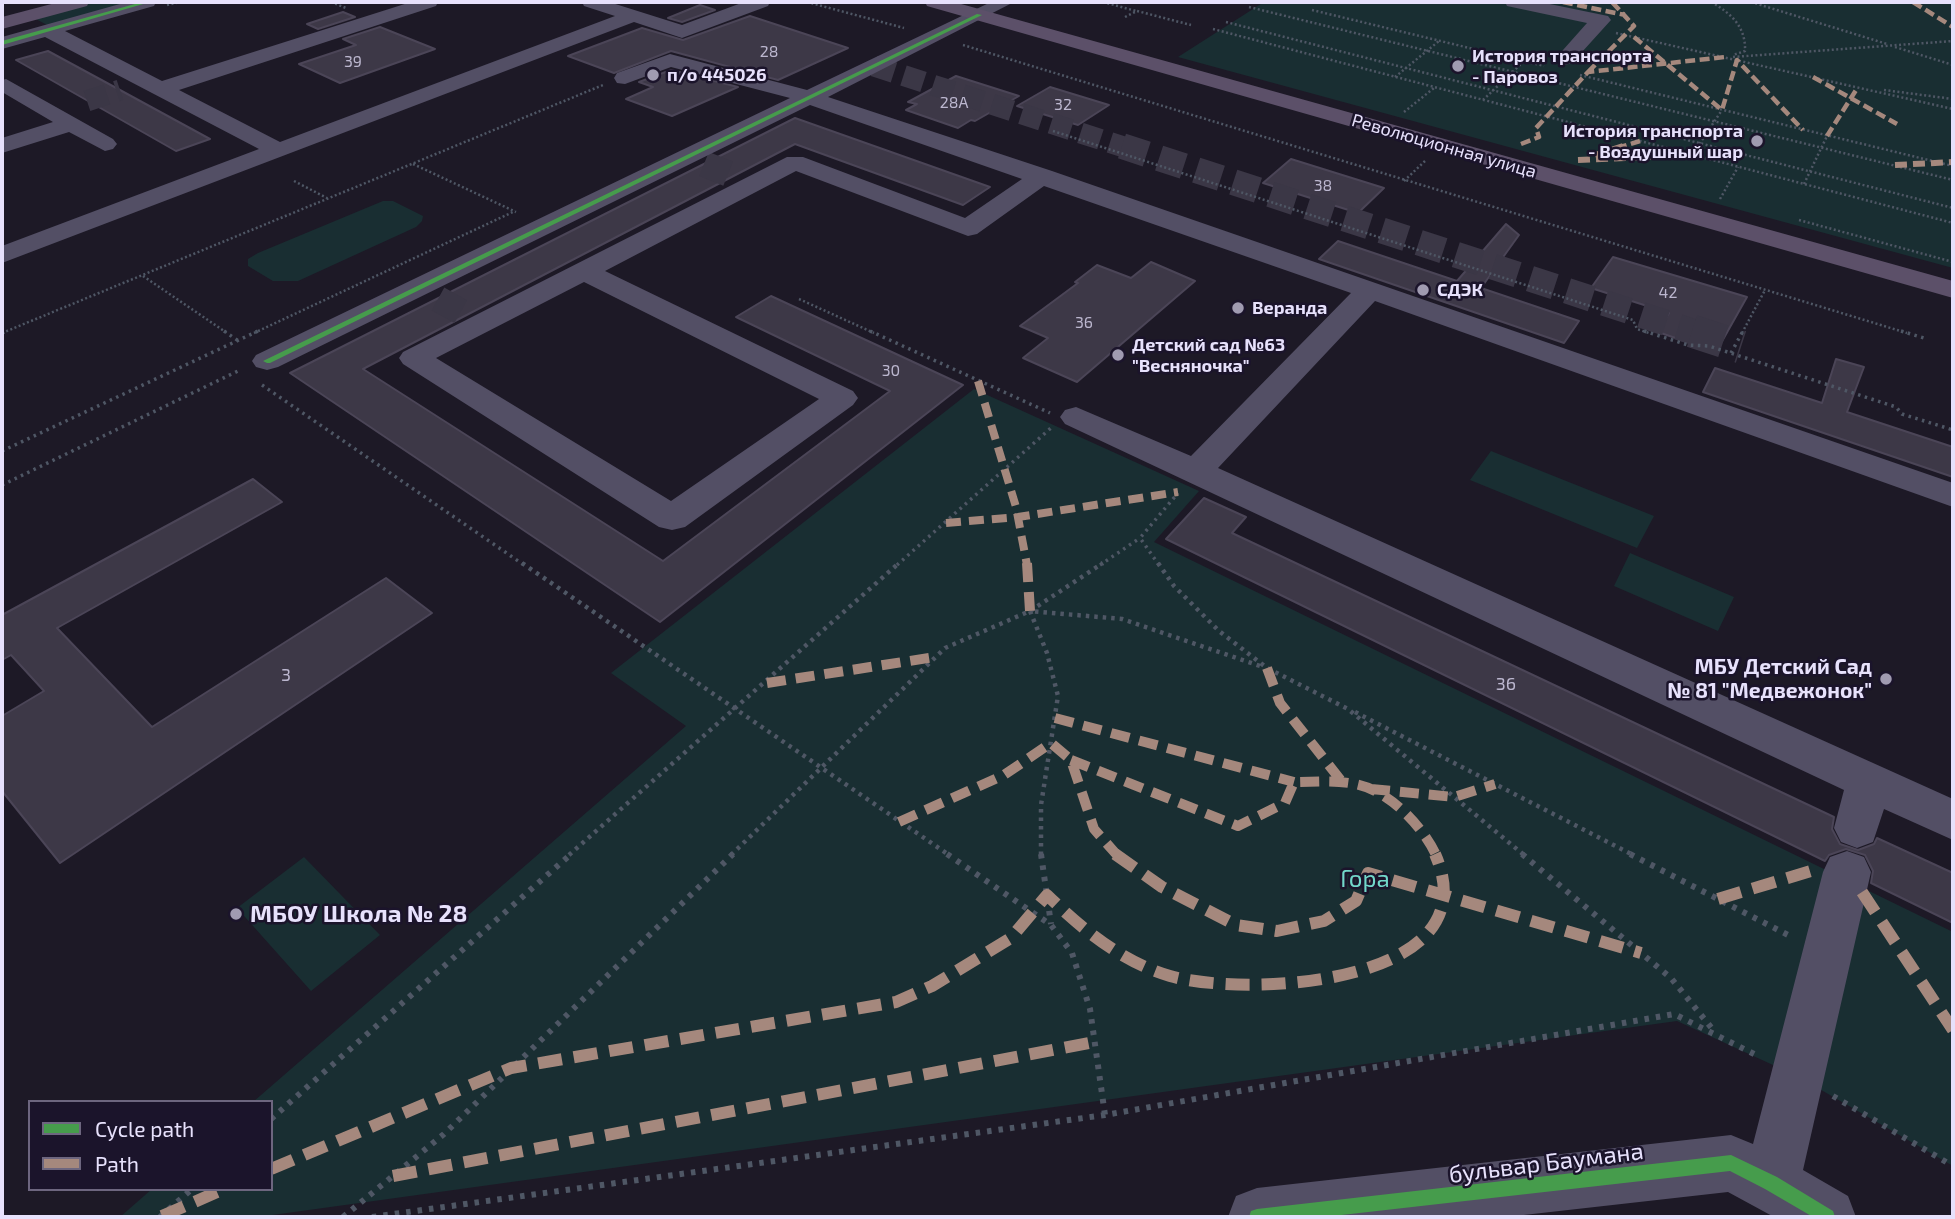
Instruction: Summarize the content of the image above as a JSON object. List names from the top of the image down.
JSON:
{
  "streets": {
    "main road": ["Революционная улица"],
    "street": ["бульвар Баумана"]
  },
  "parks": ["Гора"],
  "places": [
    "История транспорта - Паровоз",
    "п/о 445026",
    "История транспорта - Воздушный шар",
    "СДЭК",
    "Веранда",
    "Детский сад №63 \"Весняночка\"",
    "МБУ Детский Сад № 81 \"Медвежонок\"",
    "МБОУ Школа № 28"
  ],
  "house_numbers": [
    "28",
    "39",
    "28А",
    "32",
    "38",
    "42",
    "36",
    "30",
    "3",
    "36"
  ],
  "legend": ["Cycle path", "Path"]
}
